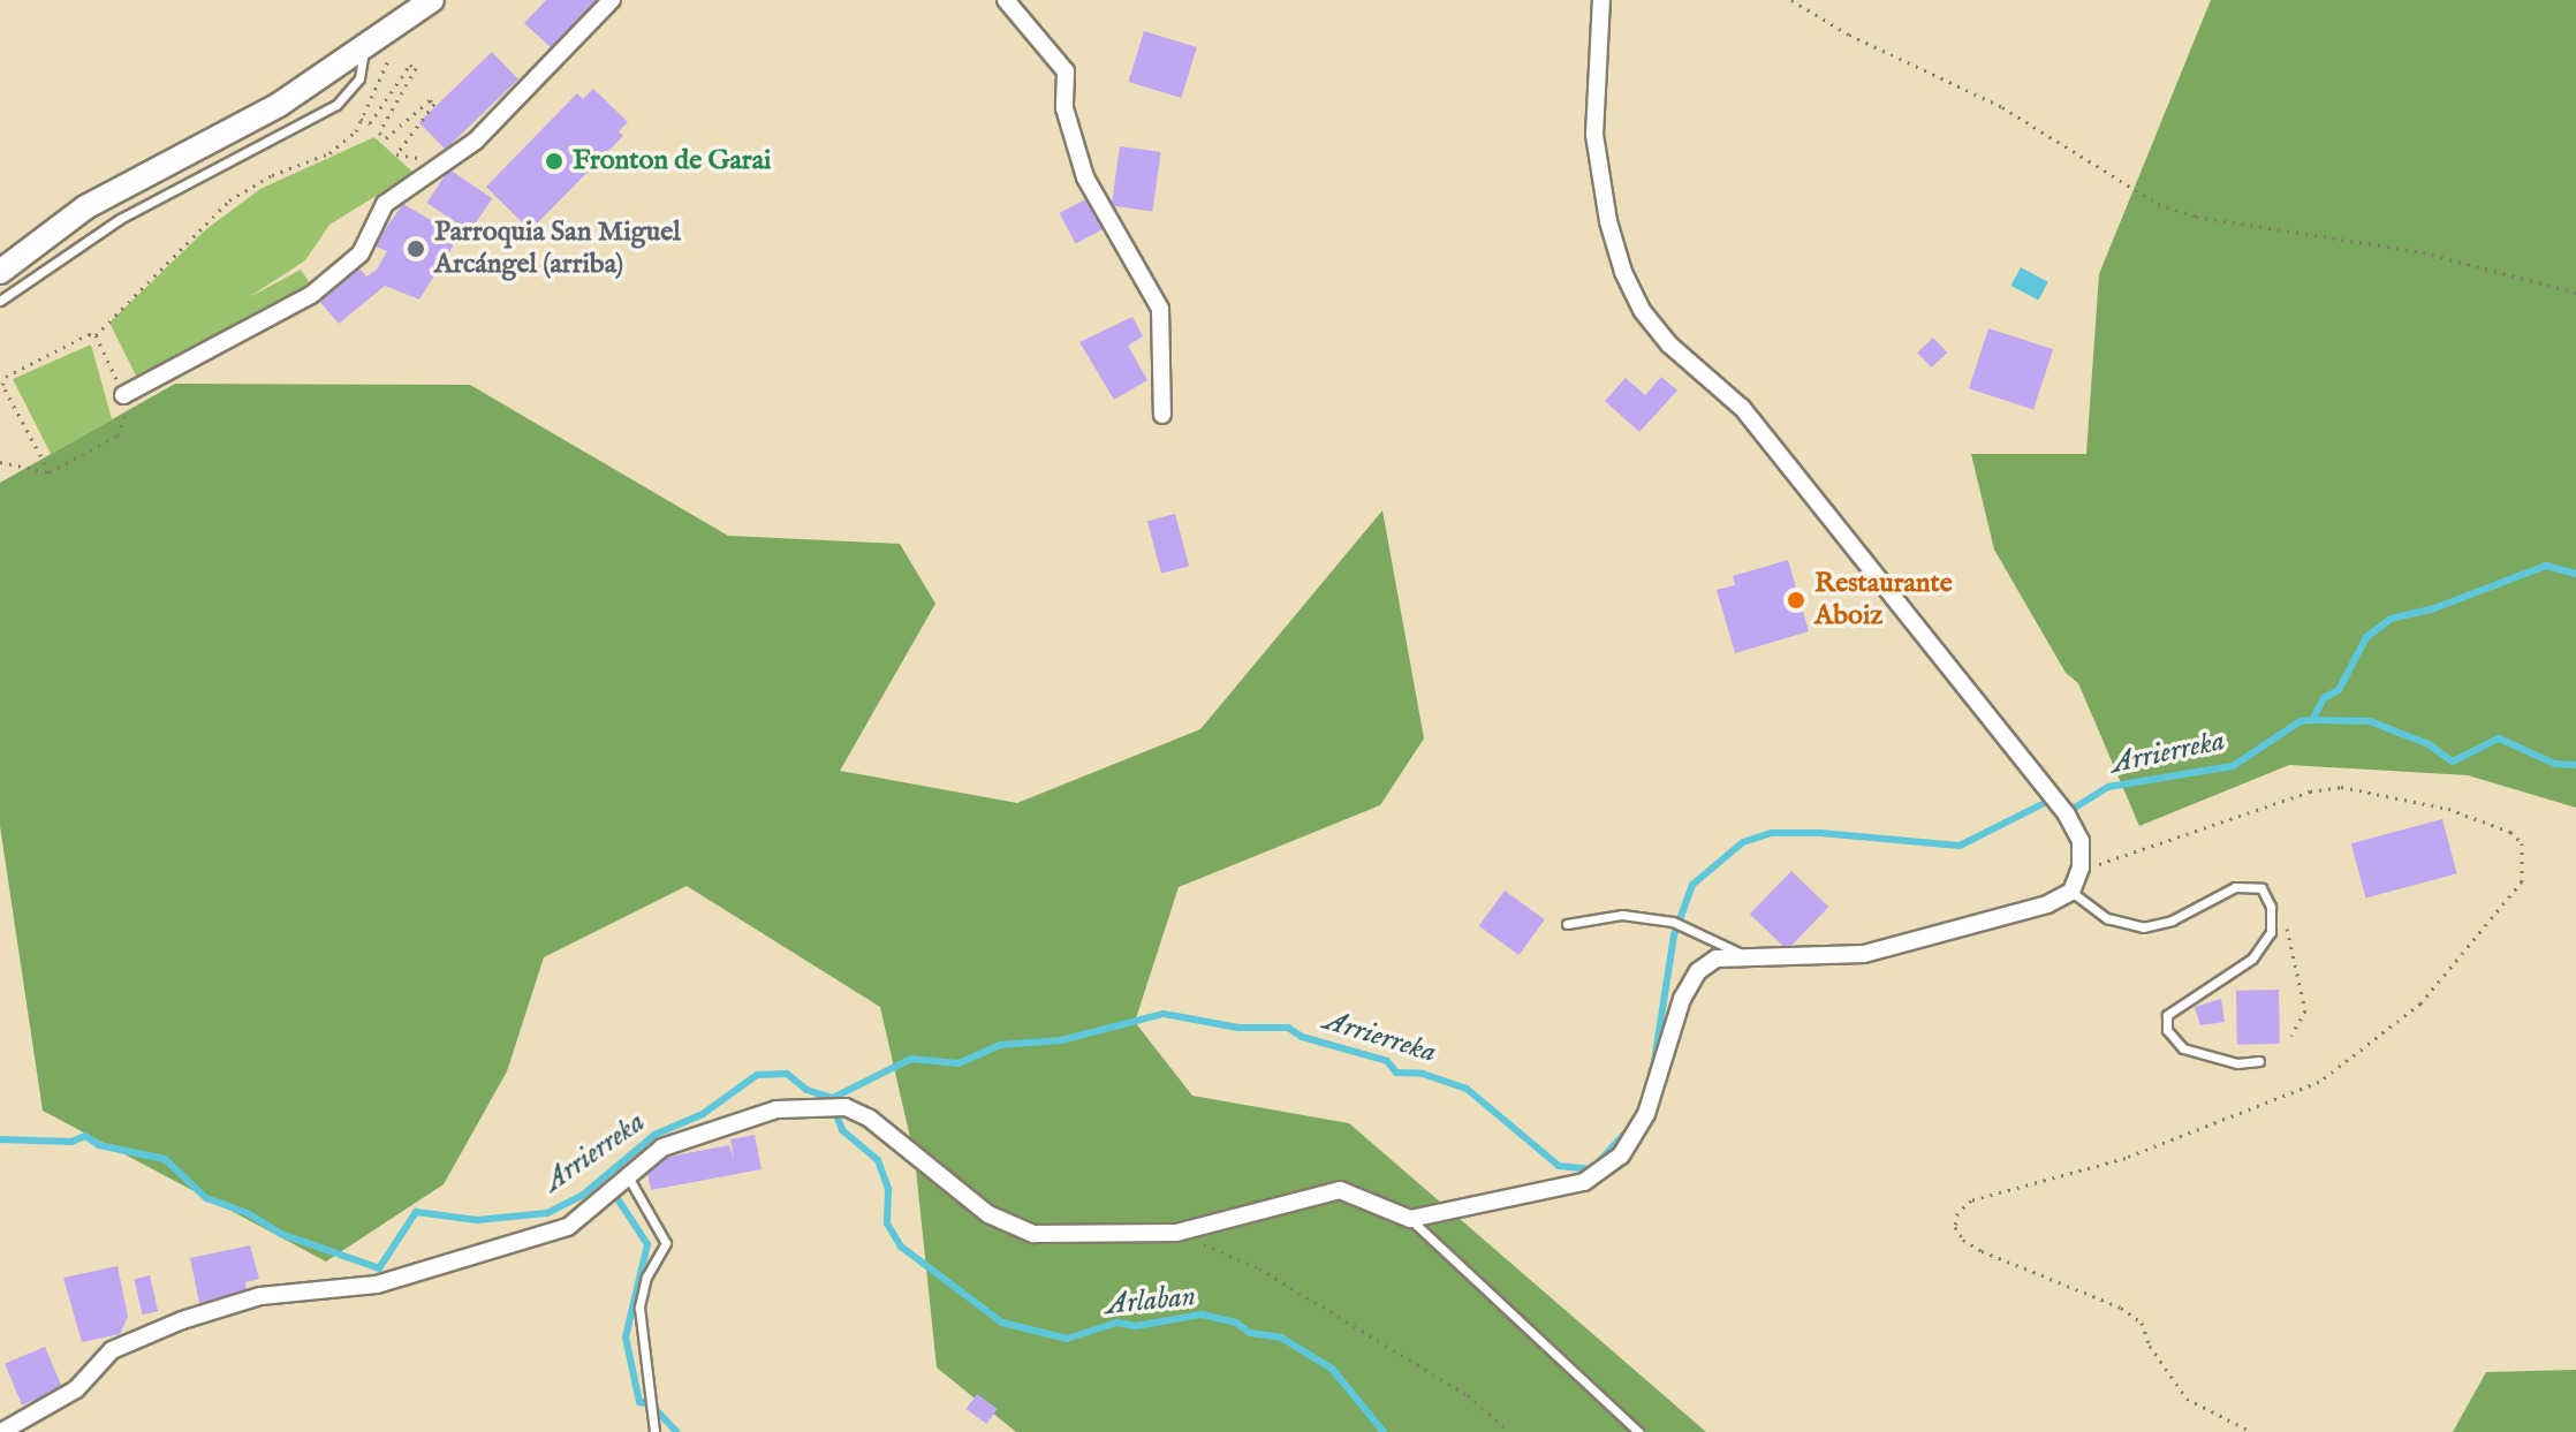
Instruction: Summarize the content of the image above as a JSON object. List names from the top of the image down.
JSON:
{
  "water": ["Arrierreka", "Arlaban"],
  "places": ["Fronton de Garai", "Parroquia San Miguel Arcángel (arriba)", "Restaurante Aboiz"]
}
